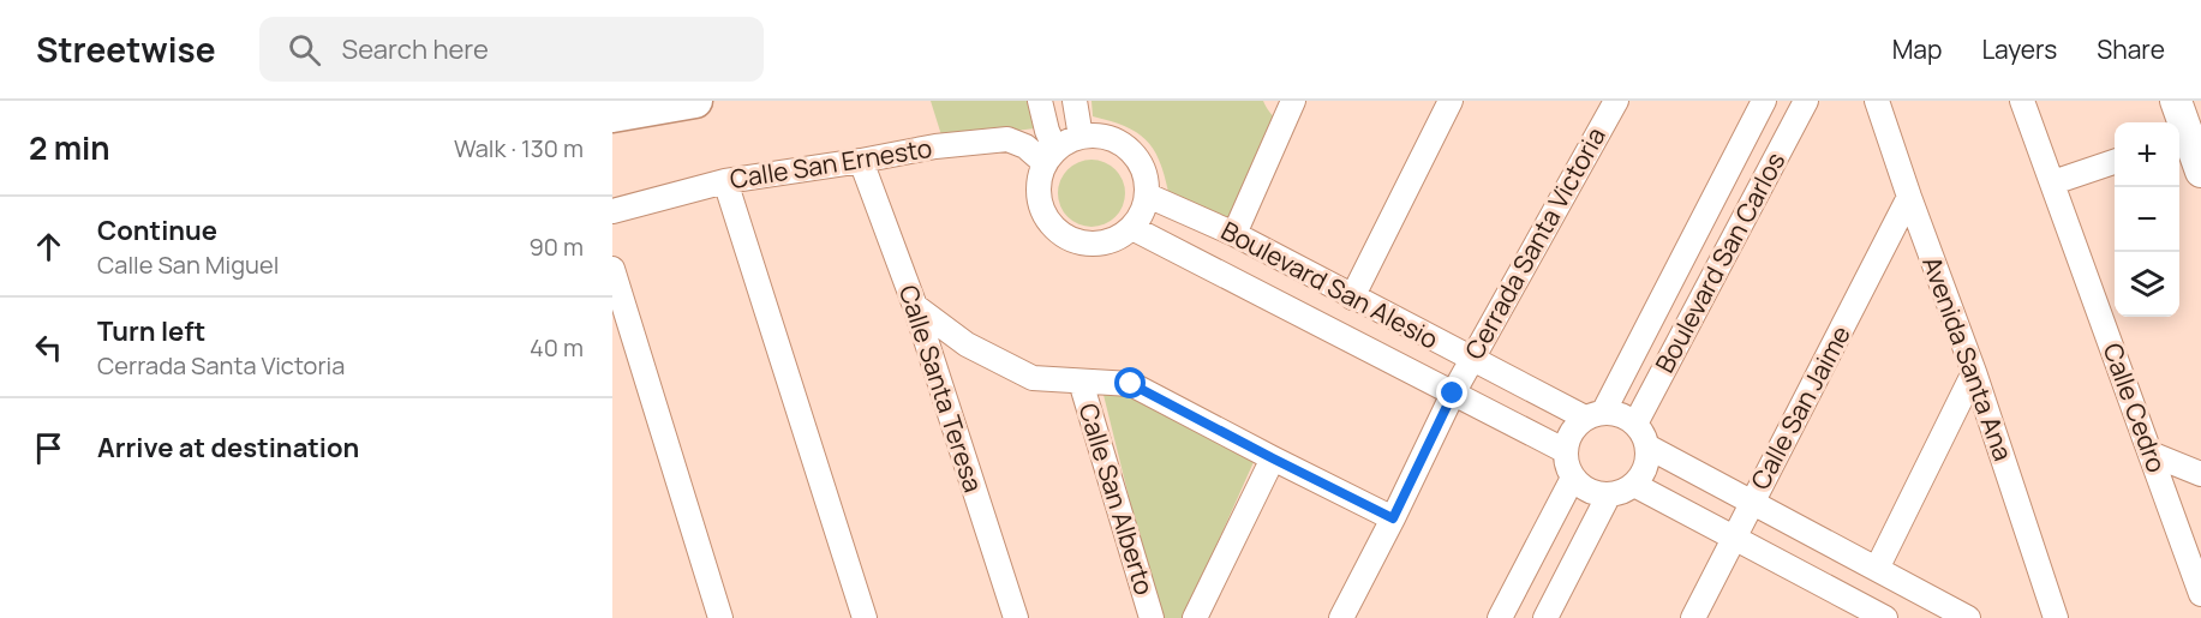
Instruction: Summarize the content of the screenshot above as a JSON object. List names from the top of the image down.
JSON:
{
  "streets": {
    "street": [
      "Calle San Ernesto",
      "Cerrada Santa Victoria",
      "Boulevard San Carlos",
      "Boulevard San Alesio",
      "Avenida Santa Ana",
      "Calle Santa Teresa",
      "Calle San Jaime",
      "Calle Cedro",
      "Calle San Alberto"
    ]
  },
  "crossings": [
    ["Calle San Ernesto", "Boulevard San Alesio"],
    ["Calle San Ernesto", "Calle Santa Teresa"],
    ["Cerrada Santa Victoria", "Boulevard San Alesio"],
    ["Boulevard San Carlos", "Boulevard San Alesio"],
    ["Avenida Santa Ana", "Calle San Jaime"]
  ],
  "page": {
    "header": "Streetwise",
    "search": "Search here",
    "nav": ["Map", "Layers", "Share"],
    "heading": ["2 min", "Walk · 130 m"],
    "map_buttons": ["+", "−"],
    "list": [
      ["Continue", "Calle San Miguel", "90 m"],
      ["Turn left", "Cerrada Santa Victoria", "40 m"],
      "Arrive at destination"
    ]
  }
}
